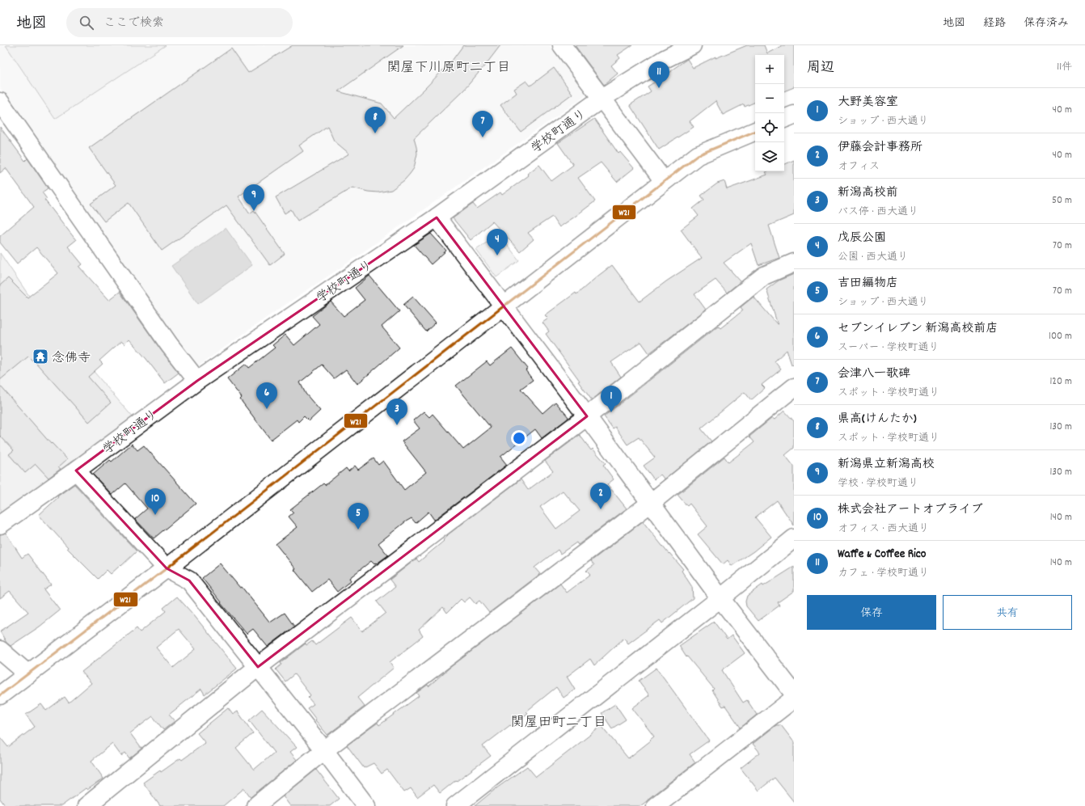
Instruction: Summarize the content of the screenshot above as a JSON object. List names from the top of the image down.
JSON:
{
  "streets": {
    "main road": ["学校町通り"]
  },
  "districts": ["関屋下川原町二丁目", "関屋田町二丁目"],
  "places": {
    "temple": ["念佛寺"]
  },
  "lines": ["transit line W21"],
  "page": {
    "header": "地図",
    "search": "ここで検索",
    "nav": ["地図", "経路", "保存済み"],
    "heading": ["周辺", "11件"],
    "map_buttons": ["+", "−"],
    "pins": [
      "11",
      "8",
      "7",
      "9",
      "4",
      "6",
      "1",
      "3",
      "2",
      "10",
      "5"
    ],
    "list": [
      {
        "mark": "1",
        "name": "大野美容室",
        "note": "ショップ · 西大通り",
        "value": "40 m"
      },
      {
        "mark": "2",
        "name": "伊藤会計事務所",
        "note": "オフィス",
        "value": "40 m"
      },
      {
        "mark": "3",
        "name": "新潟高校前",
        "note": "バス停 · 西大通り",
        "value": "50 m"
      },
      {
        "mark": "4",
        "name": "戊辰公園",
        "note": "公園 · 西大通り",
        "value": "70 m"
      },
      {
        "mark": "5",
        "name": "吉田編物店",
        "note": "ショップ · 西大通り",
        "value": "70 m"
      },
      {
        "mark": "6",
        "name": "セブンイレブン 新潟高校前店",
        "note": "スーパー · 学校町通り",
        "value": "100 m"
      },
      {
        "mark": "7",
        "name": "会津八一歌碑",
        "note": "スポット · 学校町通り",
        "value": "120 m"
      },
      {
        "mark": "8",
        "name": "県高(けんたか)",
        "note": "スポット · 学校町通り",
        "value": "130 m"
      },
      {
        "mark": "9",
        "name": "新潟県立新潟高校",
        "note": "学校 · 学校町通り",
        "value": "130 m"
      },
      {
        "mark": "10",
        "name": "株式会社アートオブライブ",
        "note": "オフィス · 西大通り",
        "value": "140 m"
      },
      {
        "mark": "11",
        "name": "Waffe & Coffee Rico",
        "note": "カフェ · 学校町通り",
        "value": "140 m"
      }
    ],
    "buttons": ["保存", "共有"]
  }
}
